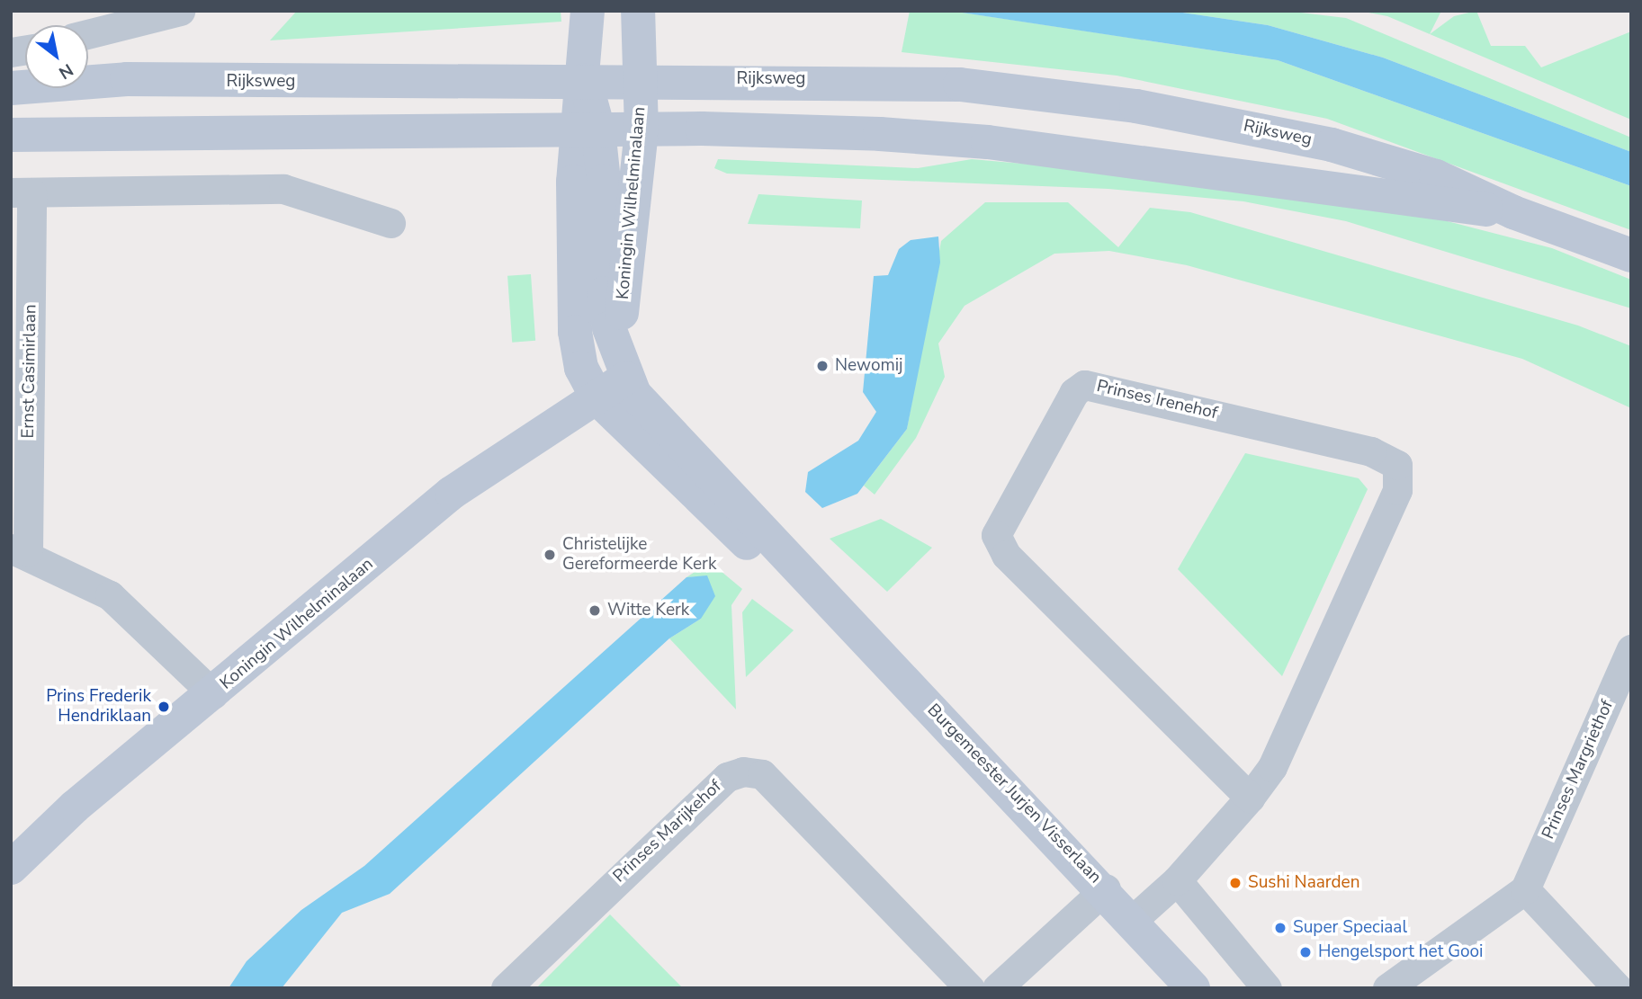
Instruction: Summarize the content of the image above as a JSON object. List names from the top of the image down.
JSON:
{
  "streets": {
    "main road": ["Rijksweg", "Koningin Wilhelminalaan", "Burgemeester Jurjen Visserlaan"],
    "street": [
      "Ernst Casimirlaan",
      "Prinses Irenehof",
      "Prinses Margriethof",
      "Prinses Marijkehof"
    ]
  },
  "crossings": [
    ["Rijksweg", "Koningin Wilhelminalaan"],
    ["Koningin Wilhelminalaan", "Burgemeester Jurjen Visserlaan"],
    ["Prinses Irenehof", "Burgemeester Jurjen Visserlaan"]
  ],
  "places": [
    "Newomij",
    "Christelijke Gereformeerde Kerk",
    "Witte Kerk",
    "Prins Frederik Hendriklaan",
    "Sushi Naarden",
    "Super Speciaal",
    "Hengelsport het Gooi"
  ],
  "north": "bottom right"
}
